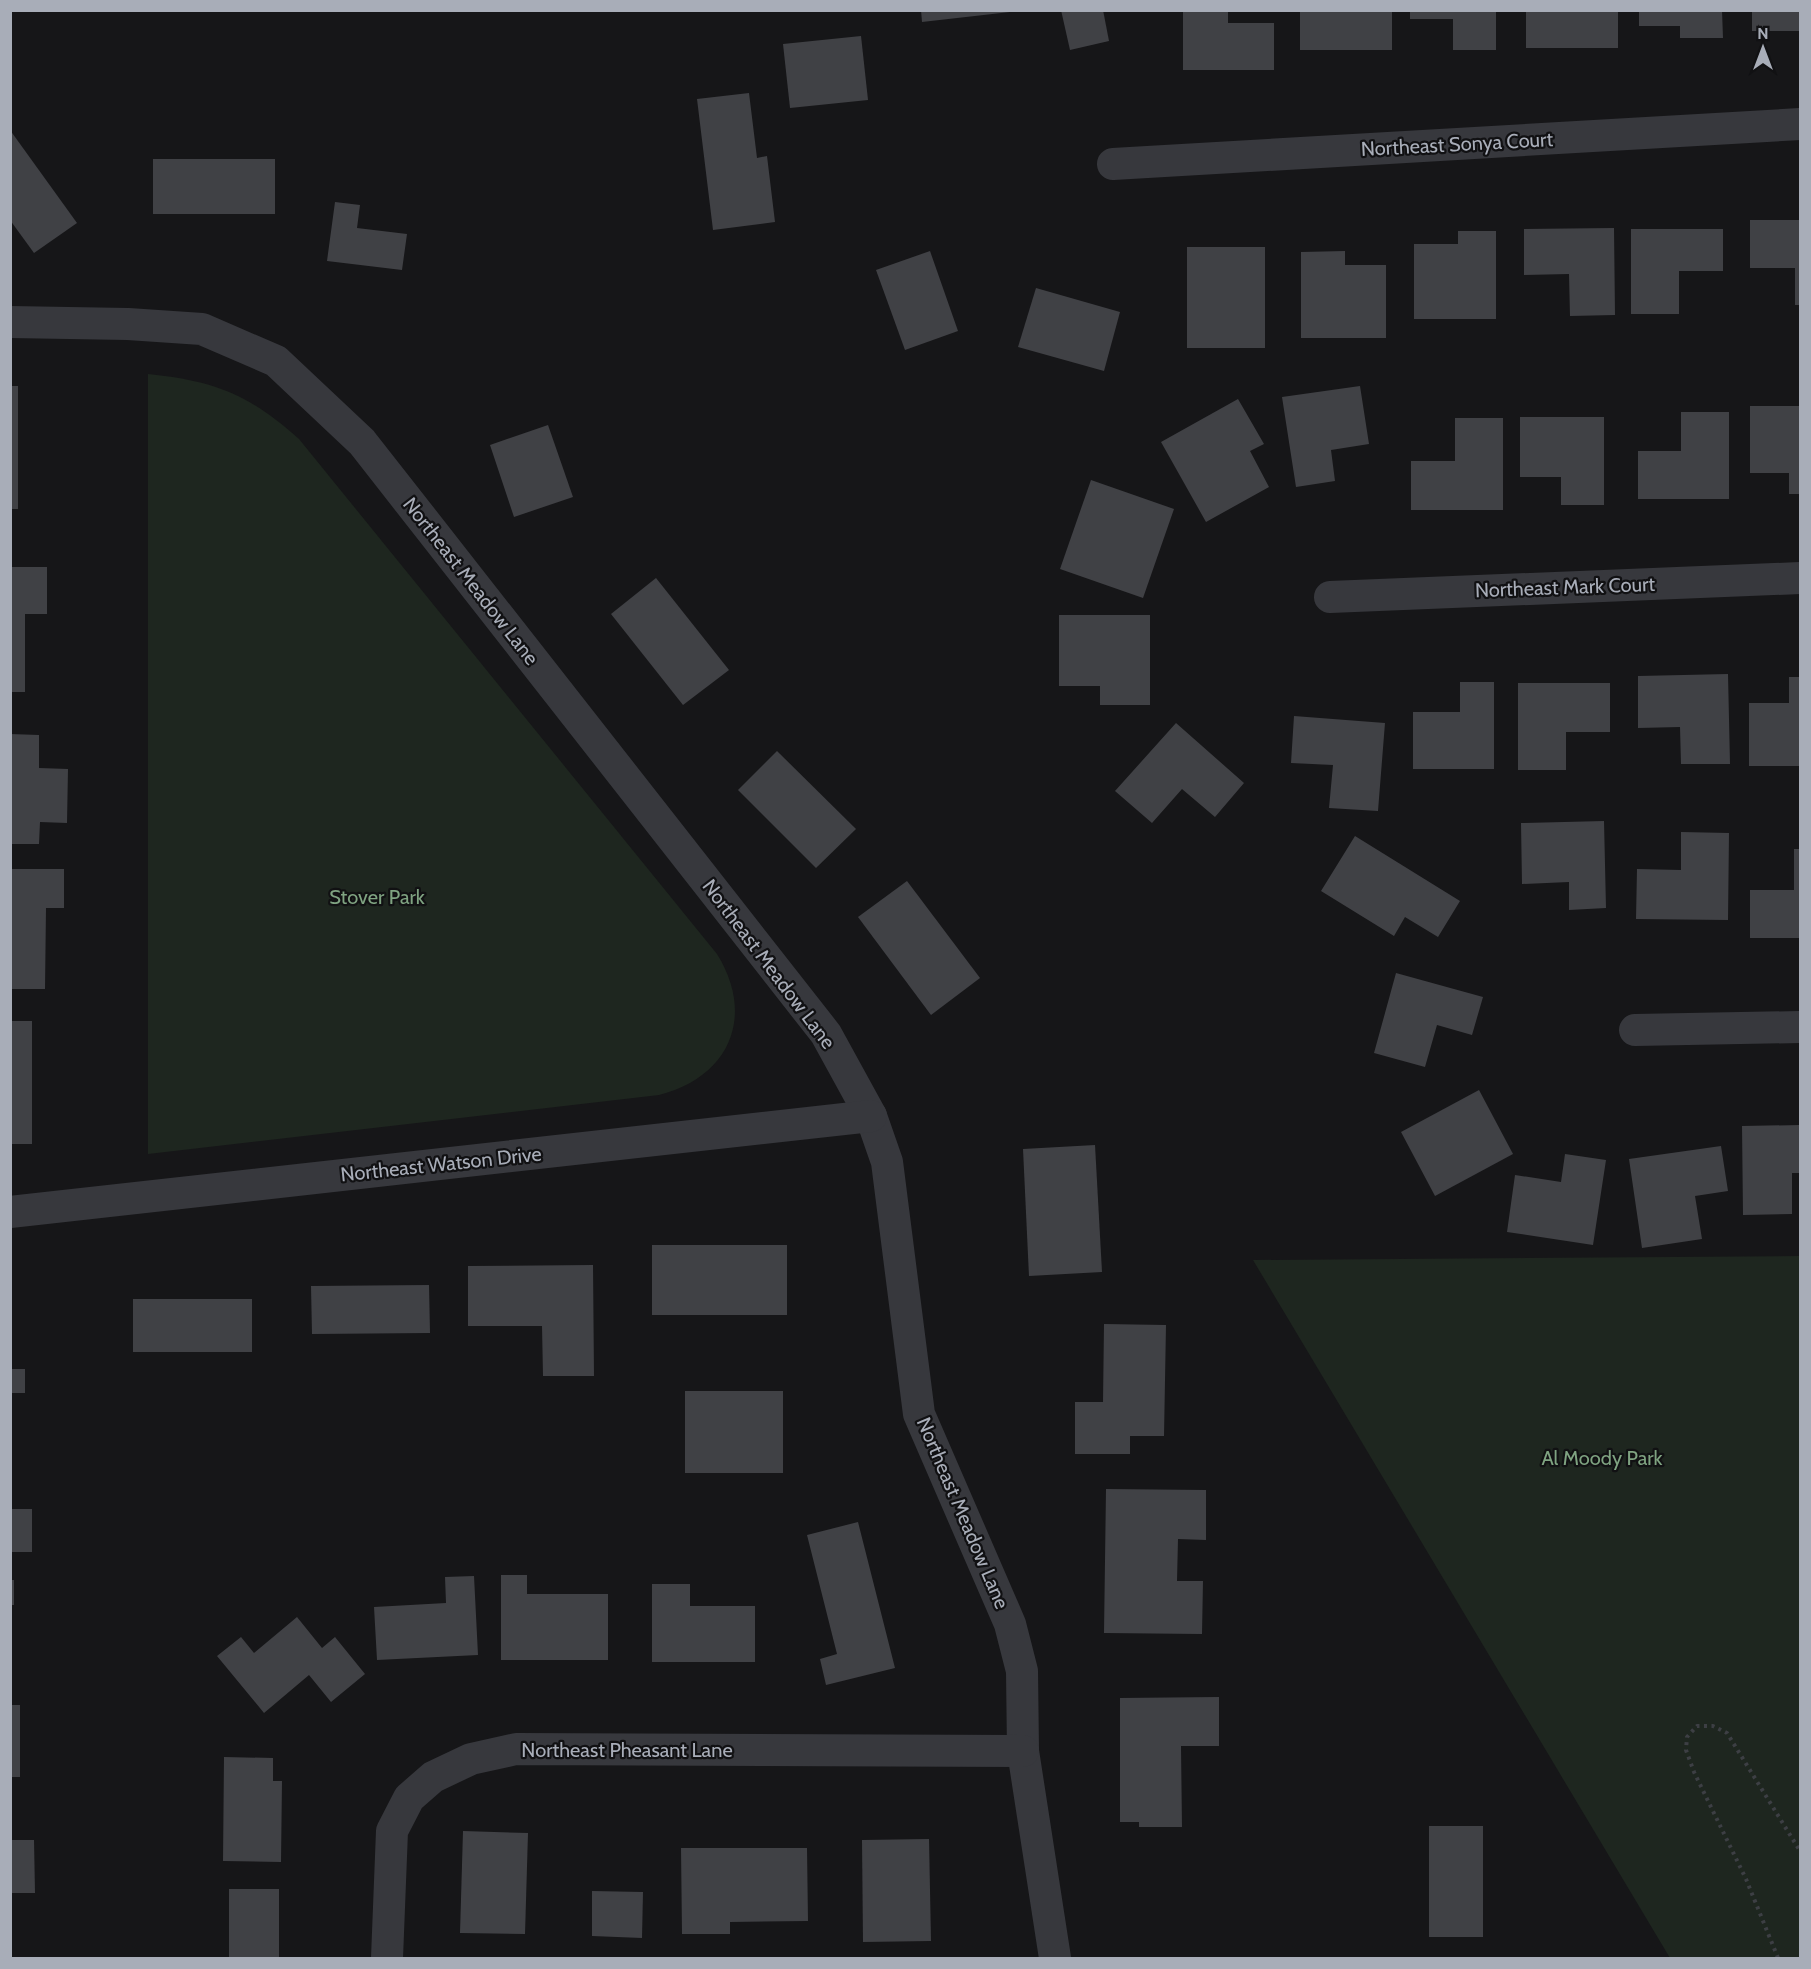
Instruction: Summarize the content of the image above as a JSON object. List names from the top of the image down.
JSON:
{
  "streets": {
    "street": [
      "Northeast Sonya Court",
      "Northeast Meadow Lane",
      "Northeast Mark Court",
      "Northeast Watson Drive",
      "Northeast Pheasant Lane"
    ]
  },
  "crossings": [
    ["Northeast Meadow Lane", "Northeast Watson Drive"],
    ["Northeast Meadow Lane", "Northeast Pheasant Lane"]
  ],
  "parks": ["Stover Park", "Al Moody Park"],
  "north": "top"
}
